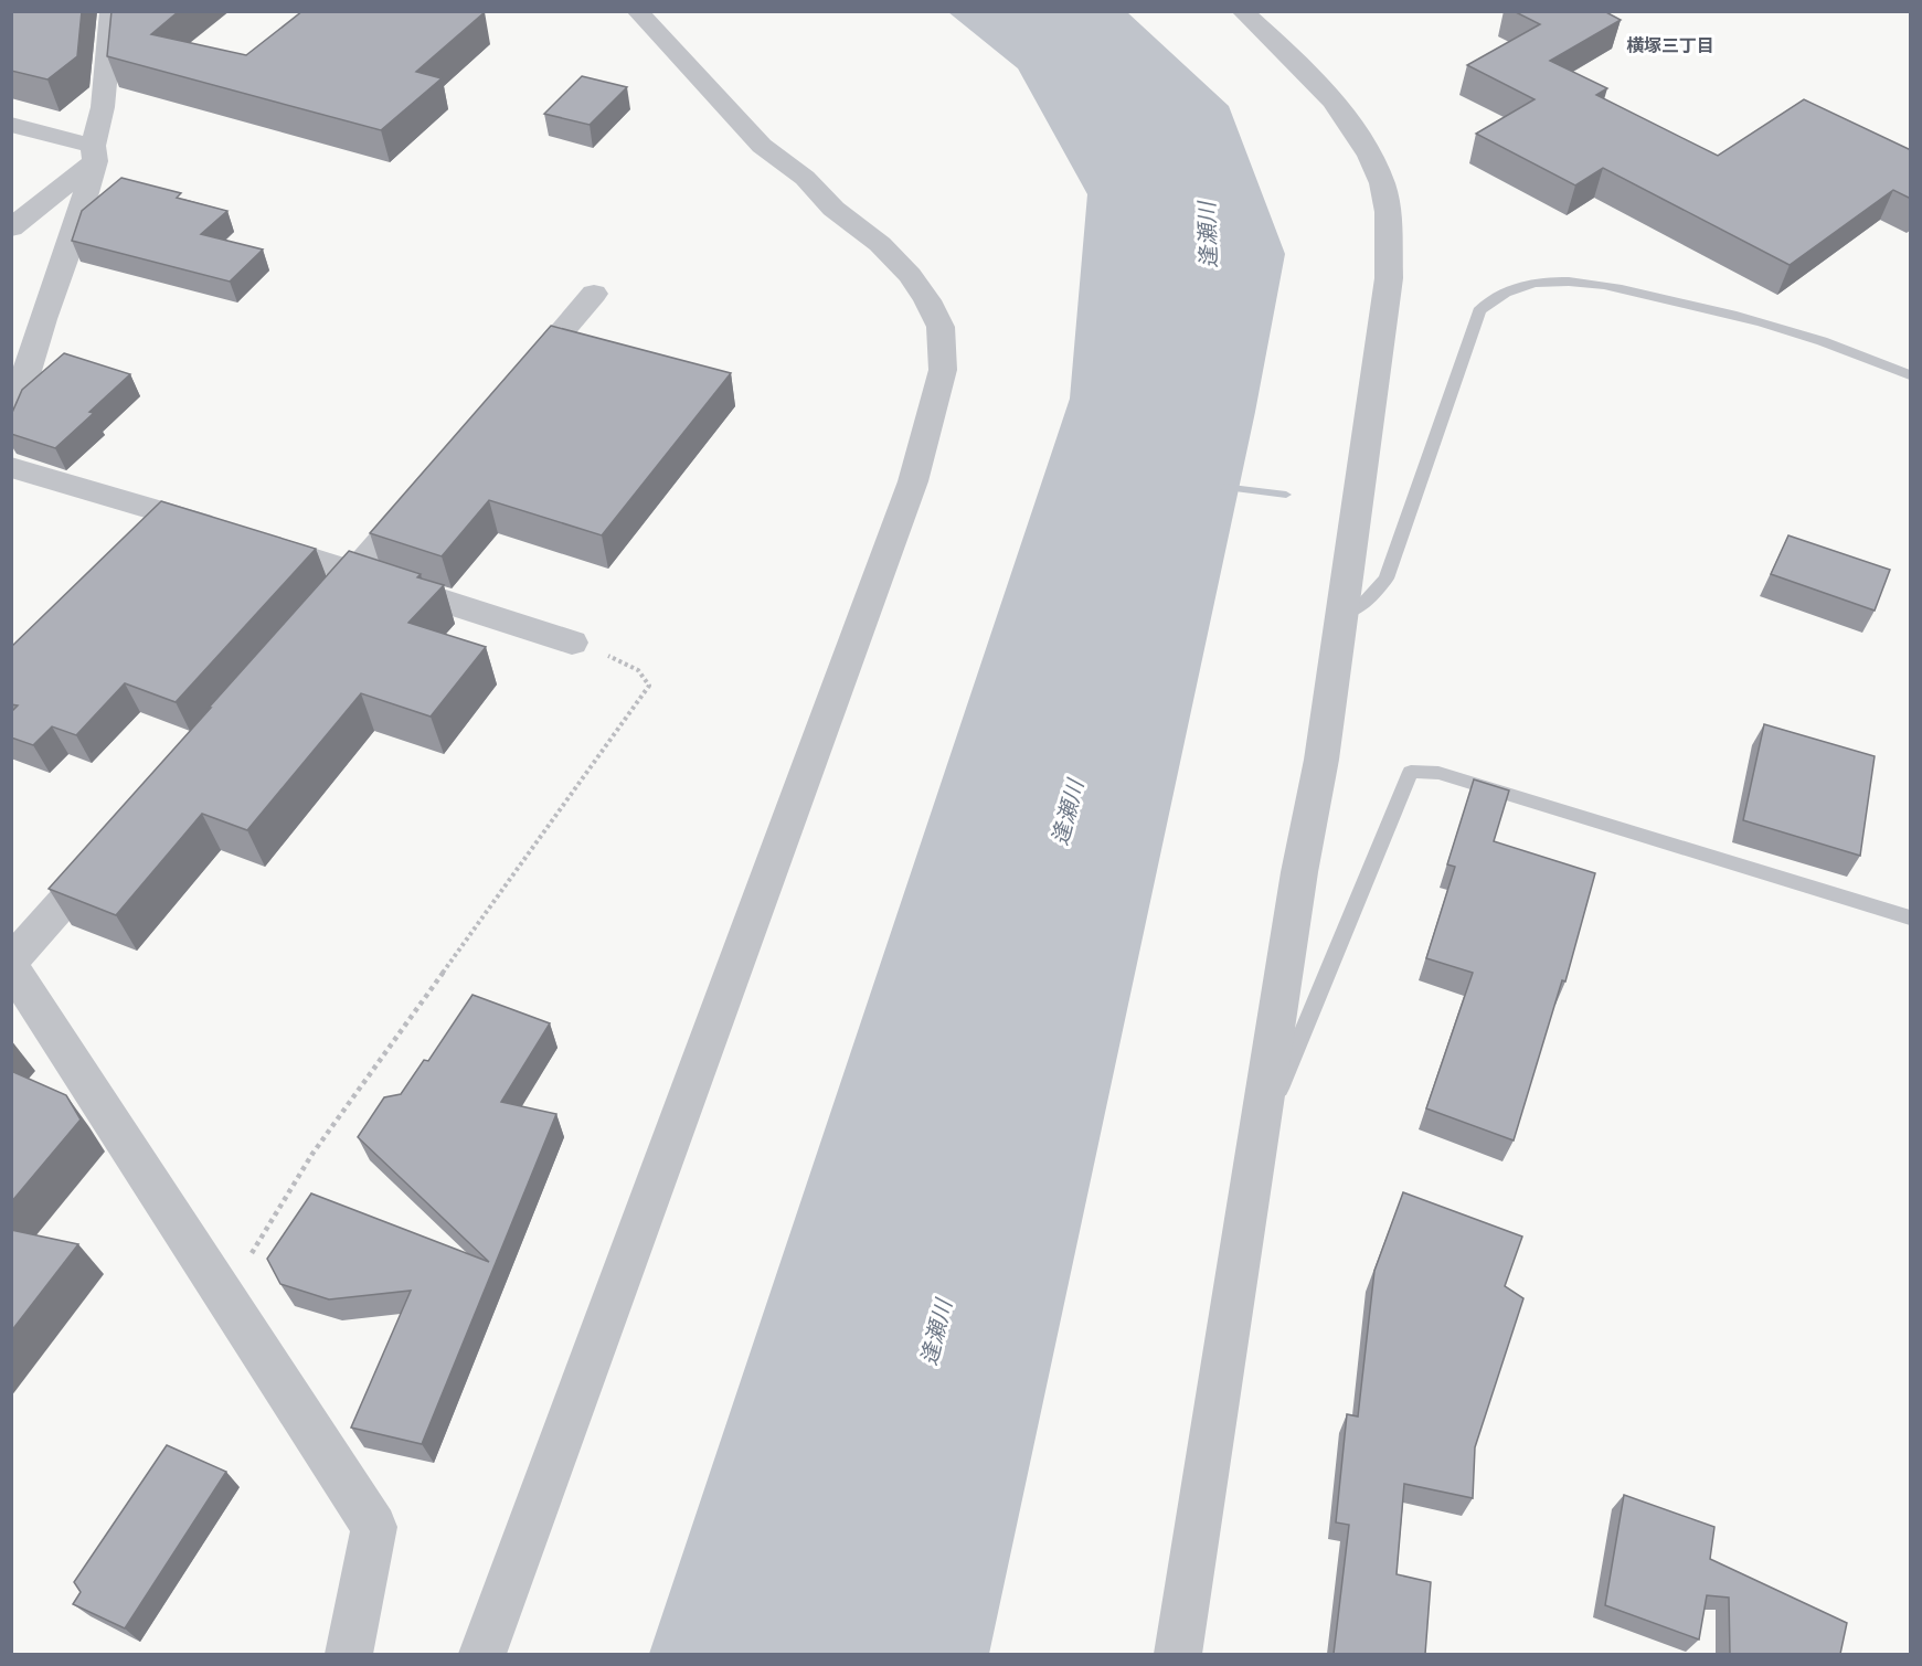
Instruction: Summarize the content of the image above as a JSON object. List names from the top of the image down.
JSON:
{
  "districts": ["横塚三丁目"],
  "water": ["逢瀬川"]
}
